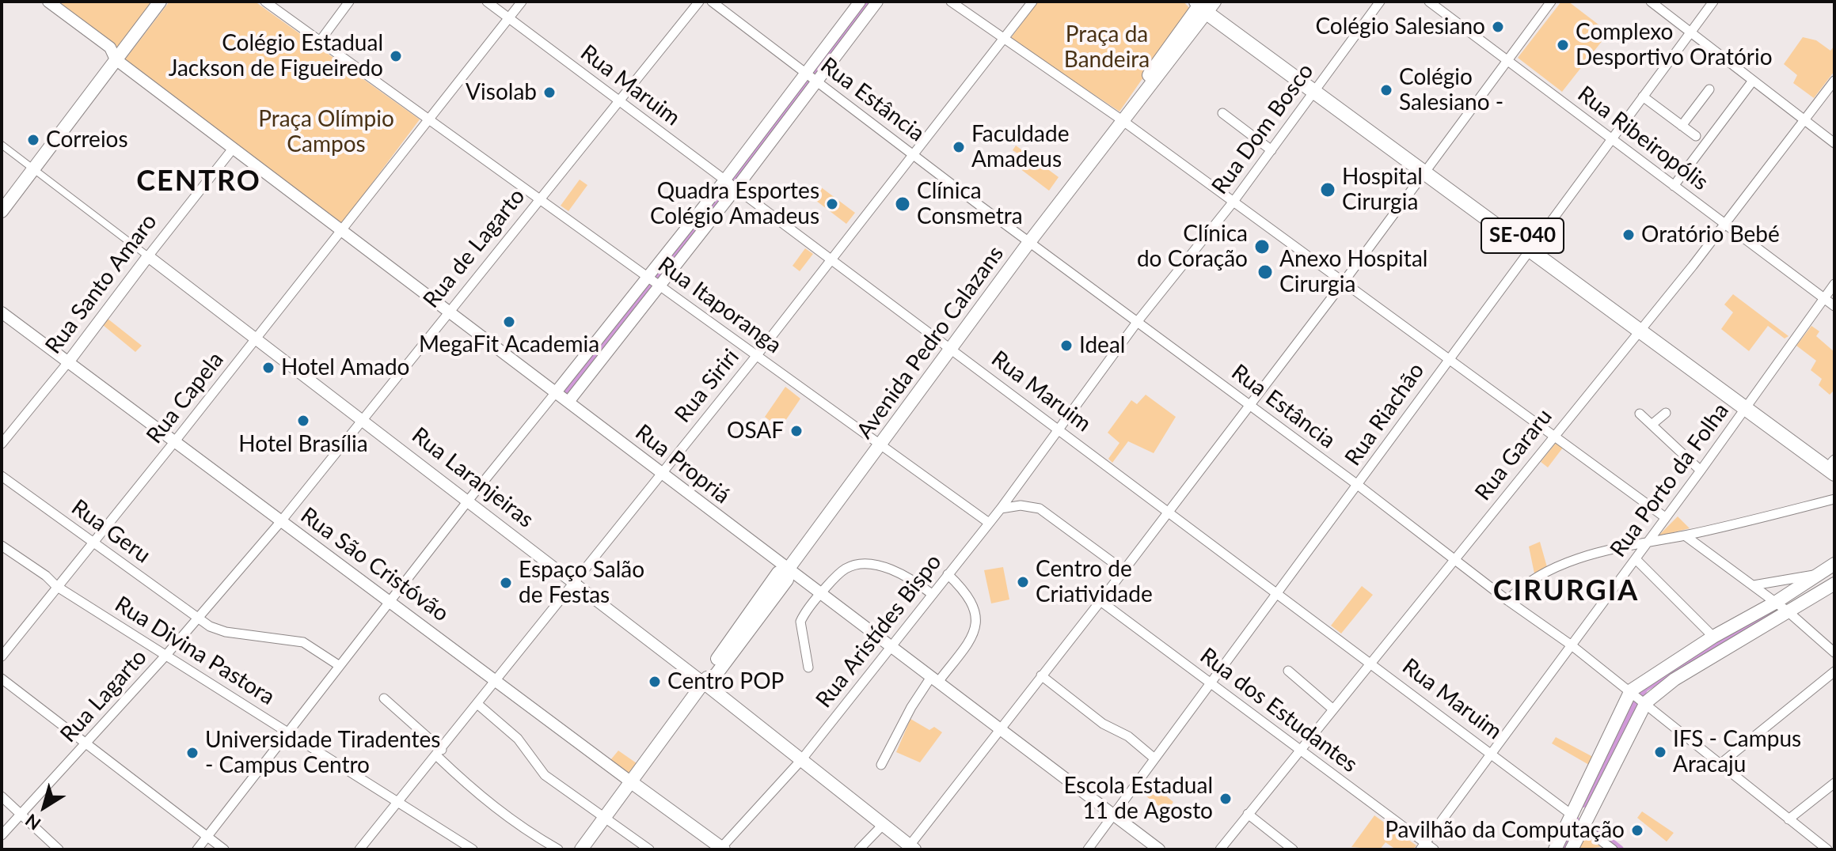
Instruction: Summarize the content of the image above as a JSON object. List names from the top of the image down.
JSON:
{
  "streets": {
    "main road": [
      "SE-040",
      "Avenida Pedro Calazans",
      "Rua Laranjeiras",
      "Rua São Cristóvão"
    ],
    "street": [
      "Rua Maruim",
      "Rua Estância",
      "Rua Dom Bosco",
      "Rua Ribeiropólis",
      "Rua de Lagarto",
      "Rua Santo Amaro",
      "Rua Itaporanga",
      "Rua Siriri",
      "Rua Capela",
      "Rua Riachão",
      "Rua Gararu",
      "Rua Propriá",
      "Rua Porto da Folha",
      "Rua Geru",
      "Rua Aristídes Bispo",
      "Rua Divina Pastora",
      "Rua Lagarto",
      "Rua dos Estudantes"
    ]
  },
  "crossings": [
    ["Rua Maruim", "Rua Dom Bosco"],
    ["Rua Maruim", "Rua de Lagarto"],
    ["Rua Maruim", "Avenida Pedro Calazans"],
    ["Rua Maruim", "Rua Siriri"],
    ["Rua Maruim", "Rua Capela"],
    ["Rua Maruim", "Rua Riachão"],
    ["Rua Maruim", "Rua Gararu"],
    ["Rua Maruim", "Rua Porto da Folha"],
    ["Rua Maruim", "Rua Aristídes Bispo"],
    ["Rua Estância", "Rua Dom Bosco"],
    ["Rua Estância", "Avenida Pedro Calazans"],
    ["Rua Estância", "Rua Siriri"],
    ["Rua Estância", "Rua Riachão"],
    ["Rua Estância", "Rua Gararu"],
    ["Rua Estância", "Rua Porto da Folha"],
    ["Rua Dom Bosco", "SE-040"],
    ["Rua Dom Bosco", "Rua Aristídes Bispo"],
    ["Rua Ribeiropólis", "Rua Riachão"],
    ["Rua Ribeiropólis", "Rua Gararu"],
    ["Rua Ribeiropólis", "Rua Porto da Folha"],
    ["SE-040", "Avenida Pedro Calazans"],
    ["SE-040", "Rua Riachão"],
    ["SE-040", "Rua Gararu"],
    ["SE-040", "Rua Porto da Folha"],
    ["Rua de Lagarto", "Rua Itaporanga"],
    ["Rua de Lagarto", "Rua Propriá"],
    ["Rua de Lagarto", "Rua Laranjeiras"],
    ["Rua de Lagarto", "Rua São Cristóvão"],
    ["Rua de Lagarto", "Rua Lagarto"],
    ["Rua Santo Amaro", "Rua Laranjeiras"],
    ["Rua Santo Amaro", "Rua São Cristóvão"],
    ["Rua Itaporanga", "Avenida Pedro Calazans"],
    ["Rua Itaporanga", "Rua Siriri"],
    ["Rua Itaporanga", "Rua Capela"],
    ["Rua Itaporanga", "Rua Aristídes Bispo"],
    ["Avenida Pedro Calazans", "Rua Propriá"],
    ["Avenida Pedro Calazans", "Rua Laranjeiras"],
    ["Avenida Pedro Calazans", "Rua São Cristóvão"],
    ["Rua Siriri", "Rua Propriá"],
    ["Rua Siriri", "Rua Laranjeiras"],
    ["Rua Siriri", "Rua São Cristóvão"],
    ["Rua Siriri", "Rua Divina Pastora"],
    ["Rua Capela", "Rua Propriá"],
    ["Rua Capela", "Rua Laranjeiras"],
    ["Rua Capela", "Rua Geru"],
    ["Rua Capela", "Rua São Cristóvão"],
    ["Rua Capela", "Rua Divina Pastora"],
    ["Rua Riachão", "Rua Propriá"],
    ["Rua Riachão", "Rua dos Estudantes"],
    ["Rua Gararu", "Rua dos Estudantes"],
    ["Rua Propriá", "Rua Aristídes Bispo"],
    ["Rua Laranjeiras", "Rua Aristídes Bispo"],
    ["Rua Porto da Folha", "Rua dos Estudantes"],
    ["Rua Geru", "Rua Lagarto"],
    ["Rua São Cristóvão", "Rua Aristídes Bispo"],
    ["Rua São Cristóvão", "Rua Lagarto"],
    ["Rua Divina Pastora", "Rua Lagarto"]
  ],
  "districts": ["CENTRO", "CIRURGIA"],
  "parks": ["Praça da Bandeira", "Praça Olímpio Campos"],
  "places": [
    "Colégio Salesiano",
    "Complexo Desportivo Oratório",
    "Colégio Estadual Jackson de Figueiredo",
    "Colégio Salesiano -",
    "Visolab",
    "Correios",
    "Faculdade Amadeus",
    "Hospital Cirurgia",
    "Quadra Esportes Colégio Amadeus",
    "Clínica Consmetra",
    "Oratório Bebé",
    "Clínica do Coração",
    "Anexo Hospital Cirurgia",
    "MegaFit Academia",
    "Ideal",
    "Hotel Amado",
    "Hotel Brasília",
    "OSAF",
    "Centro de Criatividade",
    "Espaço Salão de Festas",
    "Centro POP",
    "IFS - Campus Aracaju",
    "Universidade Tiradentes - Campus Centro",
    "Escola Estadual 11 de Agosto",
    "Pavilhão da Computação"
  ],
  "north": "bottom left"
}
